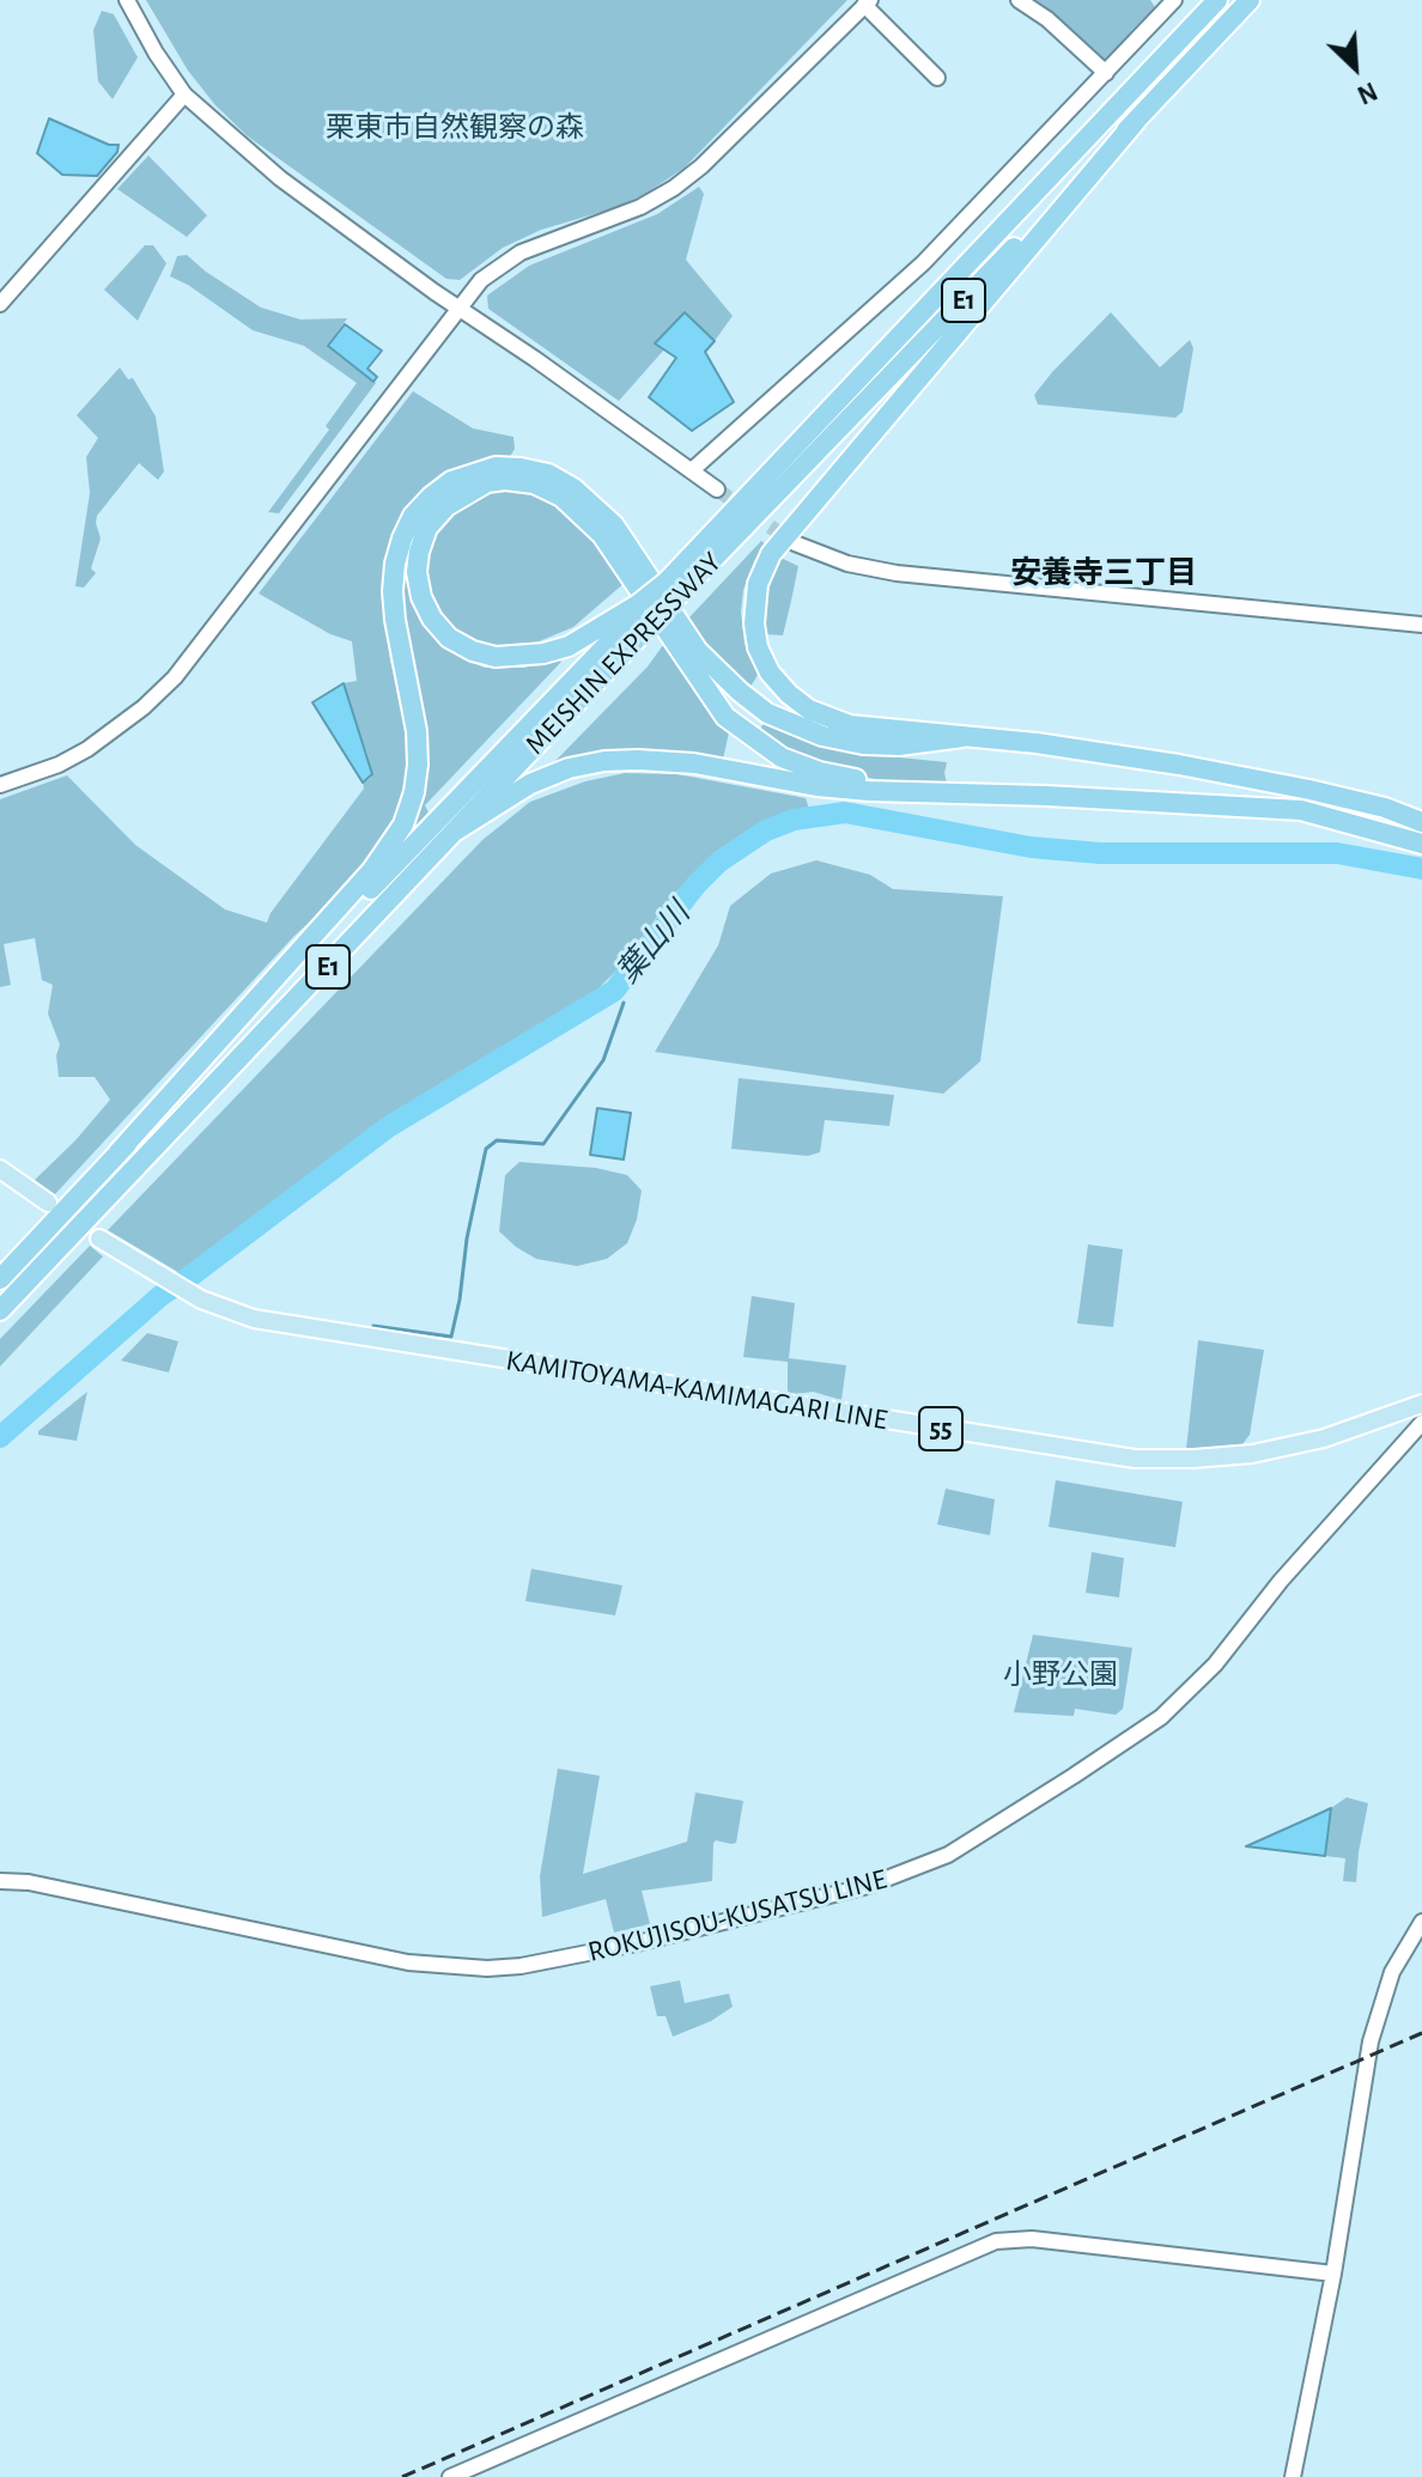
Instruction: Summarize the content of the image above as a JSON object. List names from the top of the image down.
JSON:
{
  "streets": {
    "highway": ["E1", "MEISHIN EXPRESSWAY"],
    "main road": ["KAMITOYAMA-KAMIMAGARI LINE", "55"],
    "street": ["ROKUJISOU-KUSATSU LINE"]
  },
  "districts": ["安養寺三丁目"],
  "water": ["葉山川"],
  "parks": ["栗東市自然観察の森", "小野公園"],
  "north": "bottom right"
}
